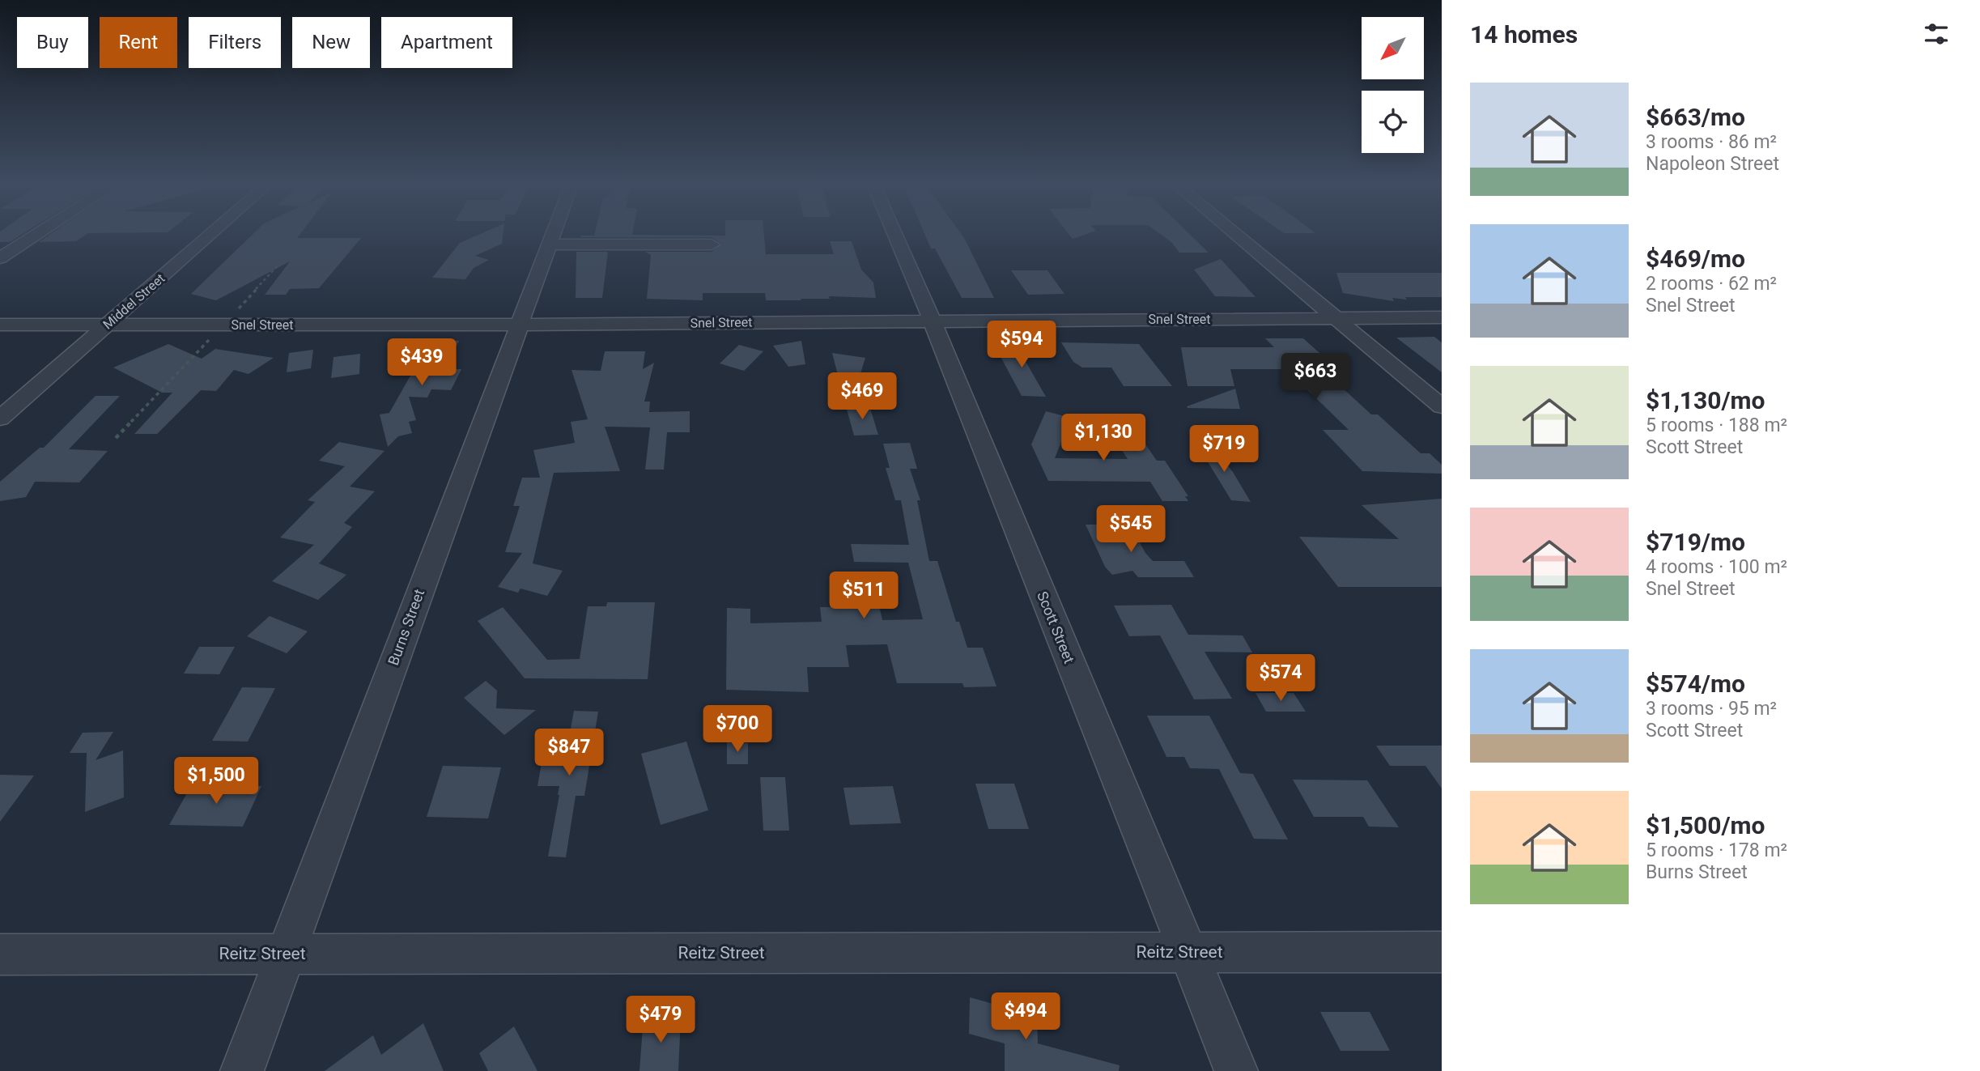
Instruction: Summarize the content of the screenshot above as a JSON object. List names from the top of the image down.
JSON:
{
  "streets": {
    "street": [
      "Middel Street",
      "Snel Street",
      "Burns Street",
      "Scott Street",
      "Reitz Street"
    ]
  },
  "crossings": [
    ["Middel Street", "Snel Street"],
    ["Snel Street", "Burns Street"],
    ["Snel Street", "Scott Street"],
    ["Burns Street", "Reitz Street"],
    ["Scott Street", "Reitz Street"]
  ],
  "north": "bottom left",
  "page": {
    "heading": "14 homes",
    "chip": [
      "Buy",
      "Rent",
      "Filters",
      "New",
      "Apartment"
    ],
    "list": [
      {
        "name": "$663/mo",
        "note": "3 rooms · 86 m² · Napoleon Street"
      },
      {
        "name": "$469/mo",
        "note": "2 rooms · 62 m² · Snel Street"
      },
      {
        "name": "$1,130/mo",
        "note": "5 rooms · 188 m² · Scott Street"
      },
      {
        "name": "$719/mo",
        "note": "4 rooms · 100 m² · Snel Street"
      },
      {
        "name": "$574/mo",
        "note": "3 rooms · 95 m² · Scott Street"
      },
      {
        "name": "$1,500/mo",
        "note": "5 rooms · 178 m² · Burns Street"
      }
    ],
    "price": [
      "$594",
      "$439",
      "$663",
      "$469",
      "$1,130",
      "$719",
      "$545",
      "$511",
      "$574",
      "$700",
      "$847",
      "$1,500",
      "$494",
      "$479"
    ]
  }
}
